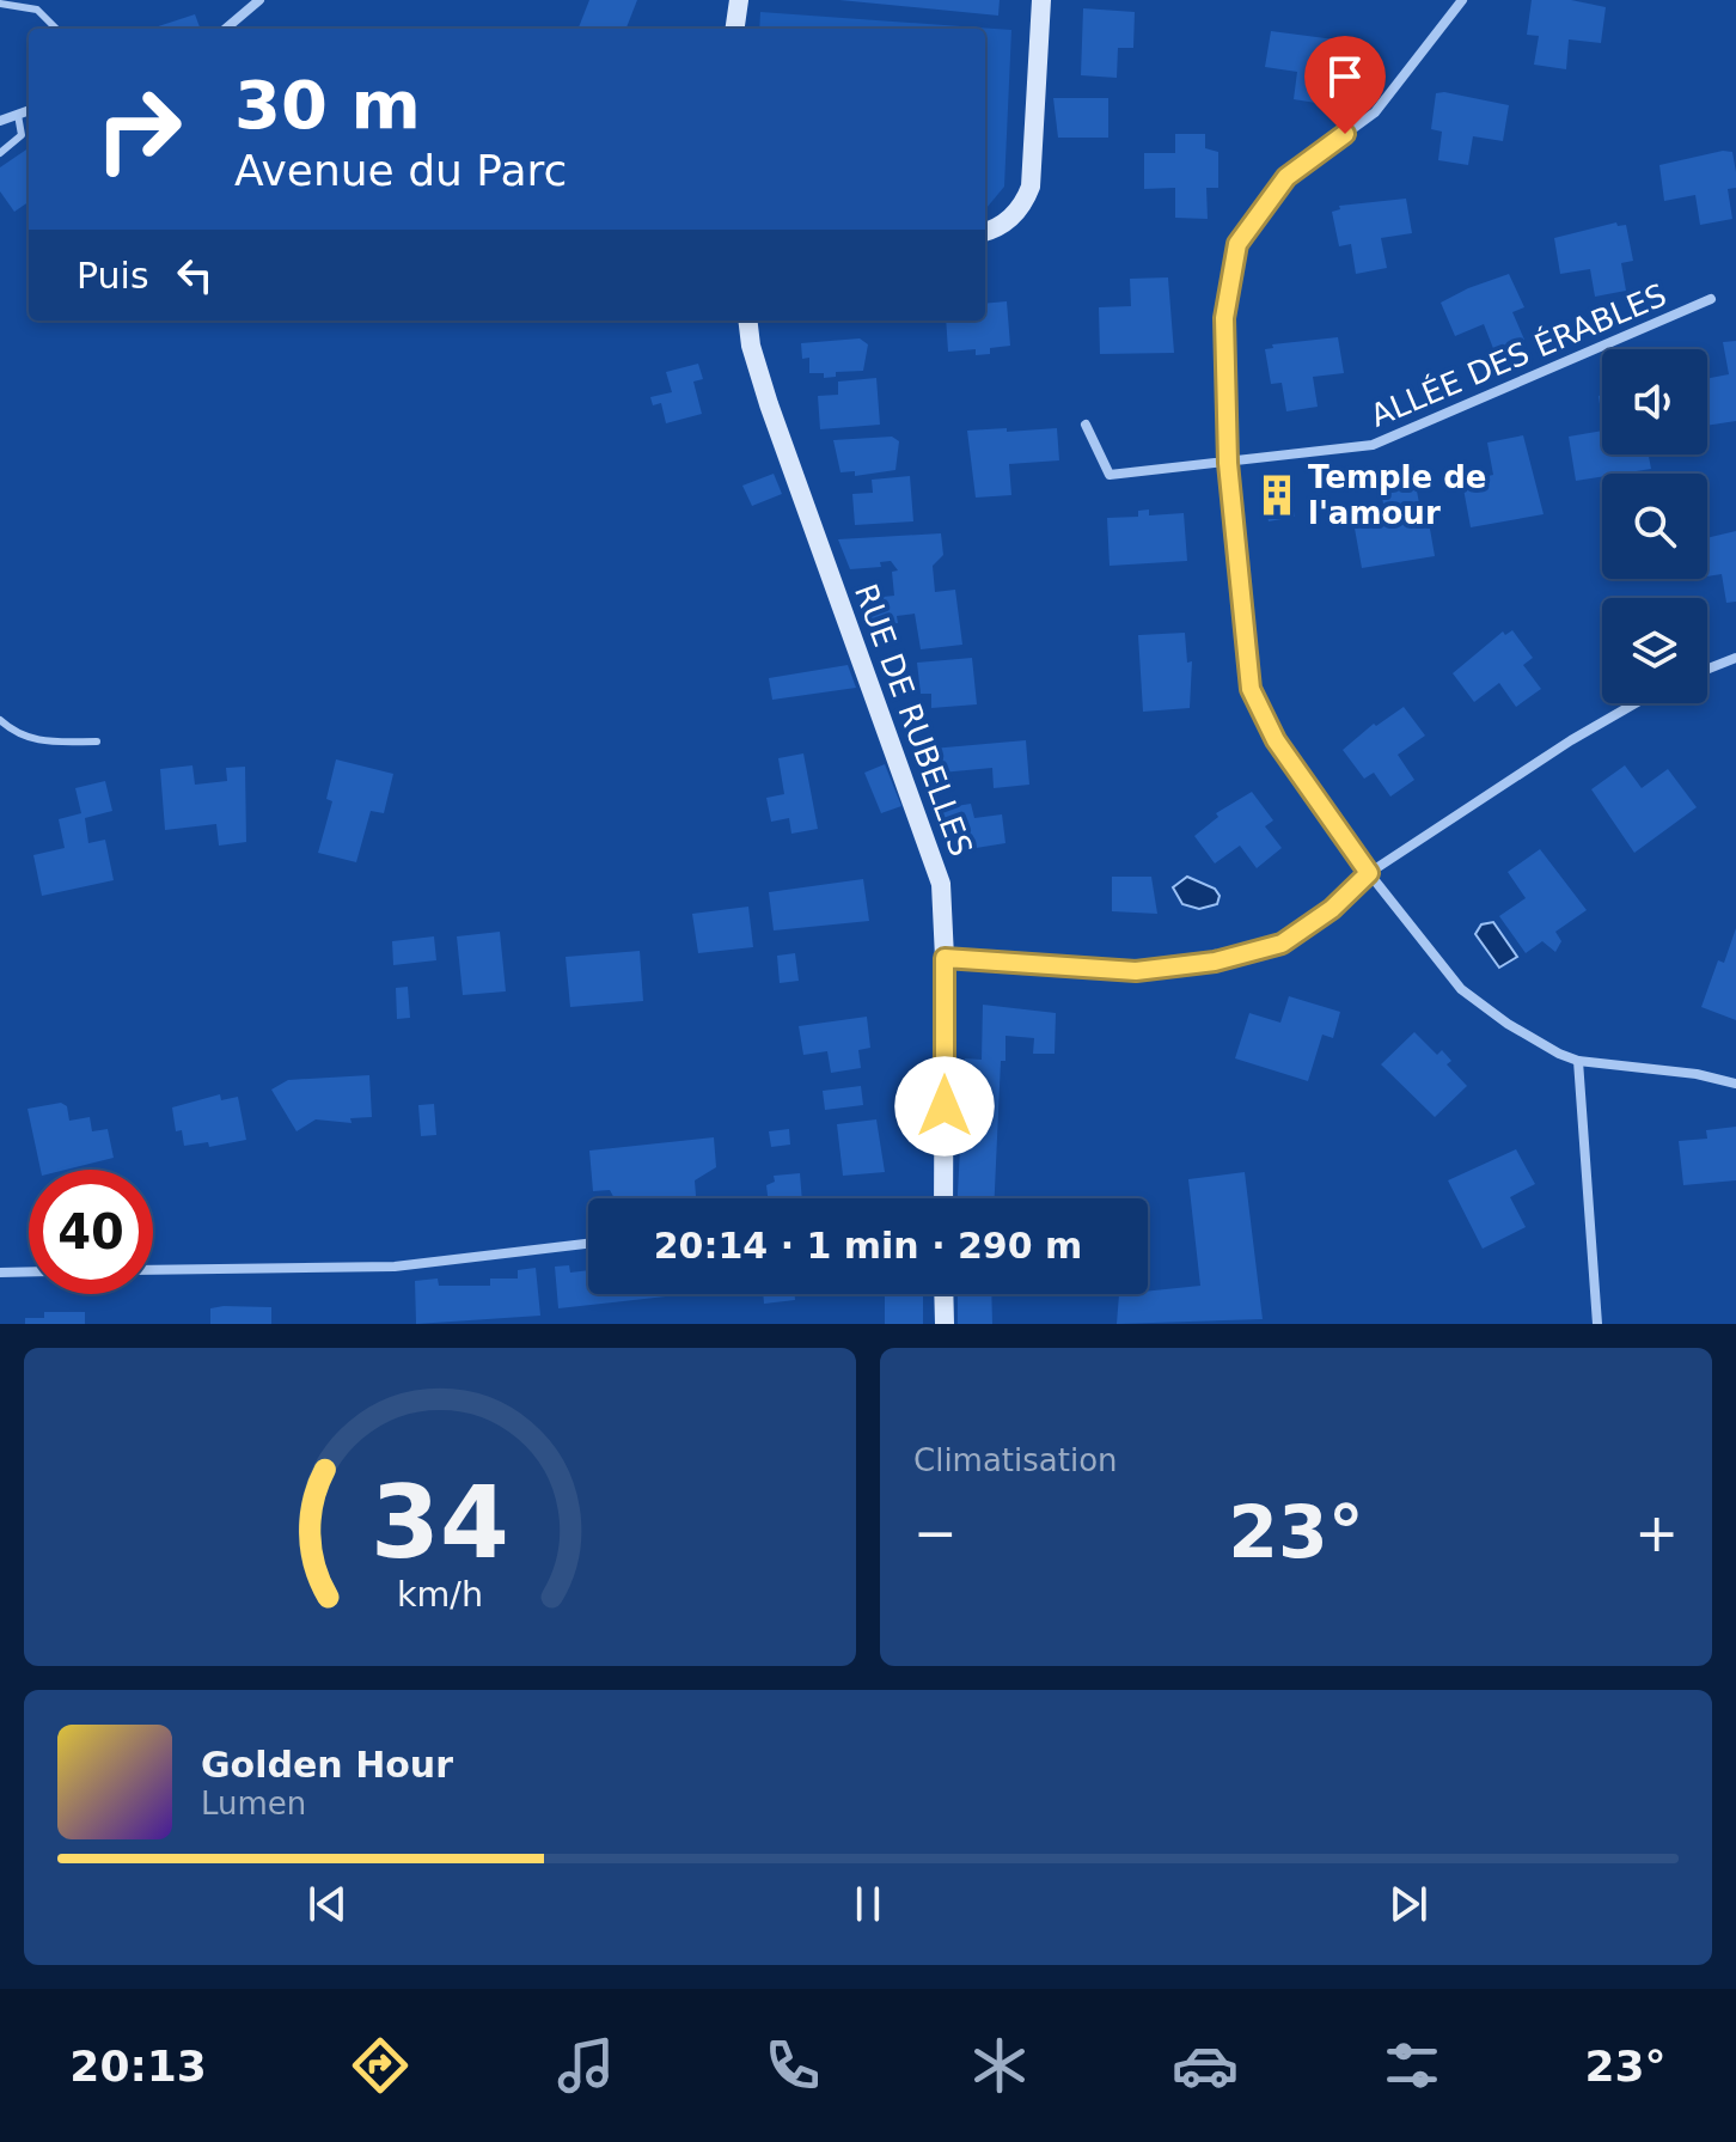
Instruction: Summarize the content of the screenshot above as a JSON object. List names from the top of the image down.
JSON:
{
  "streets": {
    "street": ["ALLÉE DES ÉRABLES", "RUE DE RUBELLES"]
  },
  "places": {
    "building": ["Temple de l'amour"]
  },
  "page": {
    "turn": ["30 m", "Avenue du Parc"],
    "then": "Puis",
    "limit": "40",
    "trip": "20:14 · 1 min · 290 m",
    "tile": "Climatisation",
    "heat": ["−", "23°", "+"],
    "song": ["Golden Hour", "Lumen"],
    "tabs": ["20:13", "23°"],
    "gauge": ["34", "km/h"]
  }
}
